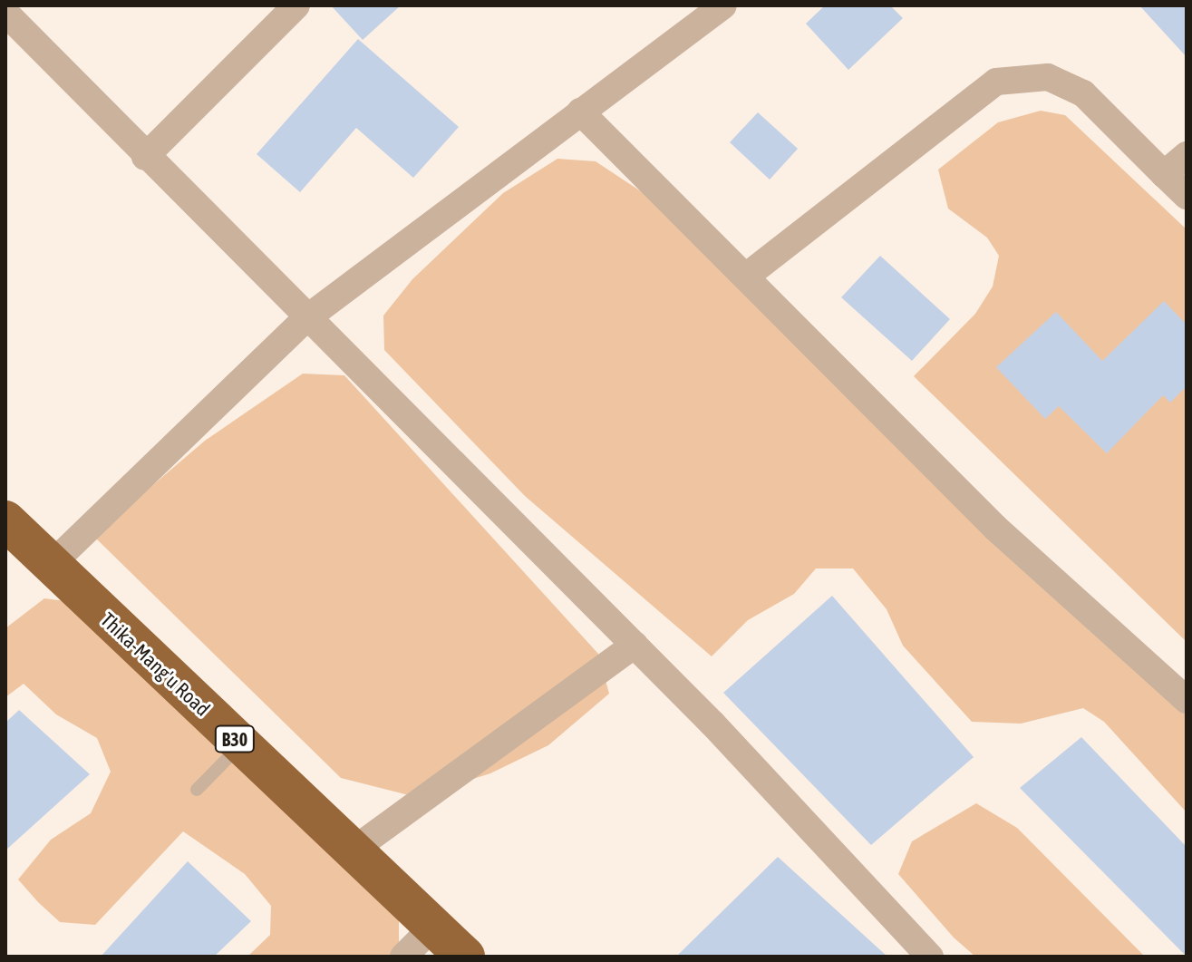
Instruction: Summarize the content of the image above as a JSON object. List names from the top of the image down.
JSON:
{
  "streets": {
    "highway": ["Thika-Mang'u Road", "B30"]
  }
}
